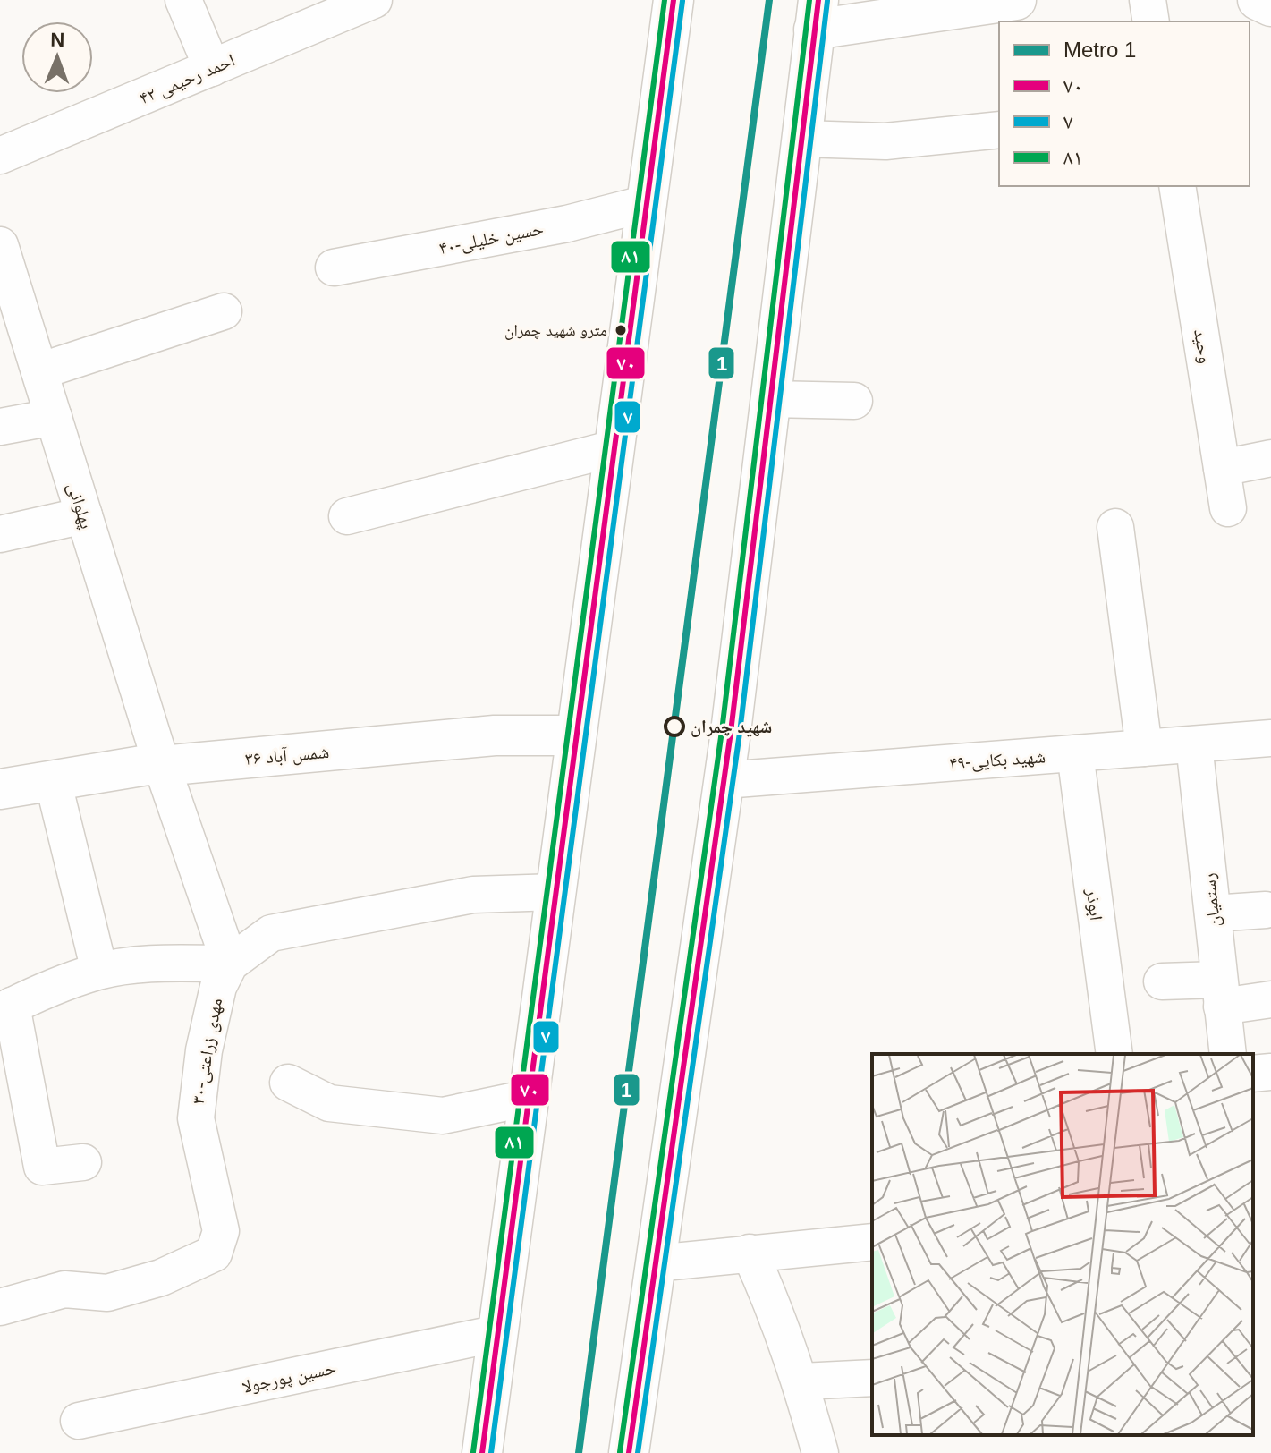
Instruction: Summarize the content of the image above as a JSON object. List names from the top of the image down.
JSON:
{
  "streets": {
    "main road": ["شمس آباد ۳۶"],
    "street": [
      "۴۲ احمد رحیمی",
      "۴۰-حسین خلیلی",
      "وحید",
      "پهلوانی",
      "۴۹-شهید بکایی",
      "رستمیان",
      "ابوذر",
      "۳۰-مهدی زراعتی",
      "حسین پورجولا"
    ]
  },
  "crossings": [
    ["پهلوانی", "شمس آباد ۳۶"],
    ["پهلوانی", "۳۰-مهدی زراعتی"],
    ["۴۹-شهید بکایی", "رستمیان"],
    ["۴۹-شهید بکایی", "ابوذر"]
  ],
  "places": ["مترو شهید چمران", "شهید چمران"],
  "lines": [
    "metro line 1",
    "transit line ۷۰",
    "transit line ۸۱",
    "transit line ۷"
  ],
  "legend": [
    "Metro 1",
    "۷۰",
    "۷",
    "۸۱"
  ],
  "north": "top"
}
